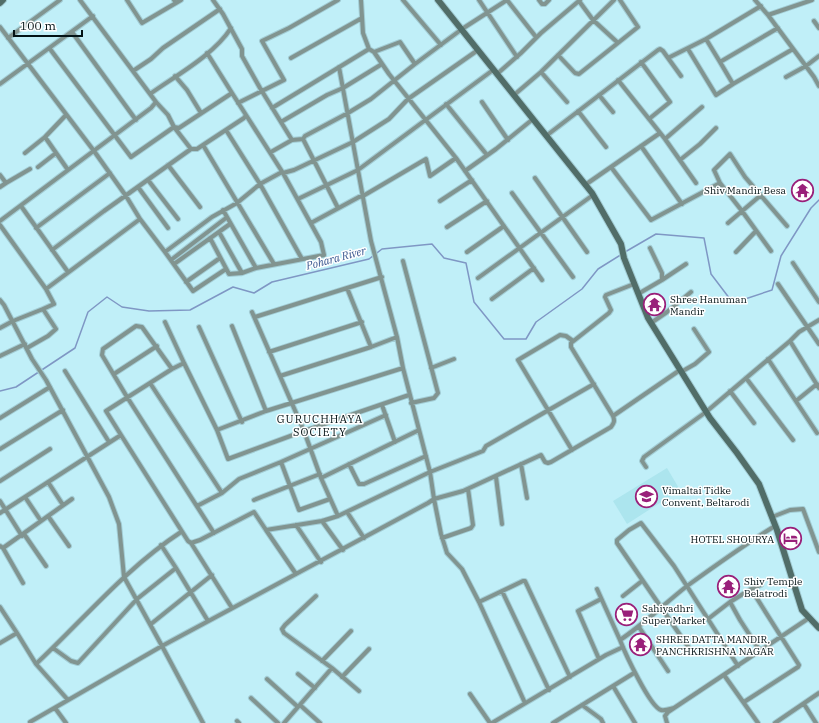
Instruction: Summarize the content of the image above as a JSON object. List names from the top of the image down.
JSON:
{
  "districts": ["GURUCHHAYA SOCIETY"],
  "water": ["Pohara River"],
  "places": {
    "temple": [
      "Shiv Mandir Besa",
      "Shree Hanuman Mandir",
      "Shiv Temple Belatrodi",
      "SHREE DATTA MANDIR, PANCHKRISHNA NAGAR"
    ],
    "school or university": ["Vimaltai Tidke Convent, Beltarodi"],
    "hotel": ["HOTEL SHOURYA"],
    "supermarket": ["Sahiyadhri Super Market"]
  },
  "scale_bar": "100 m"
}
